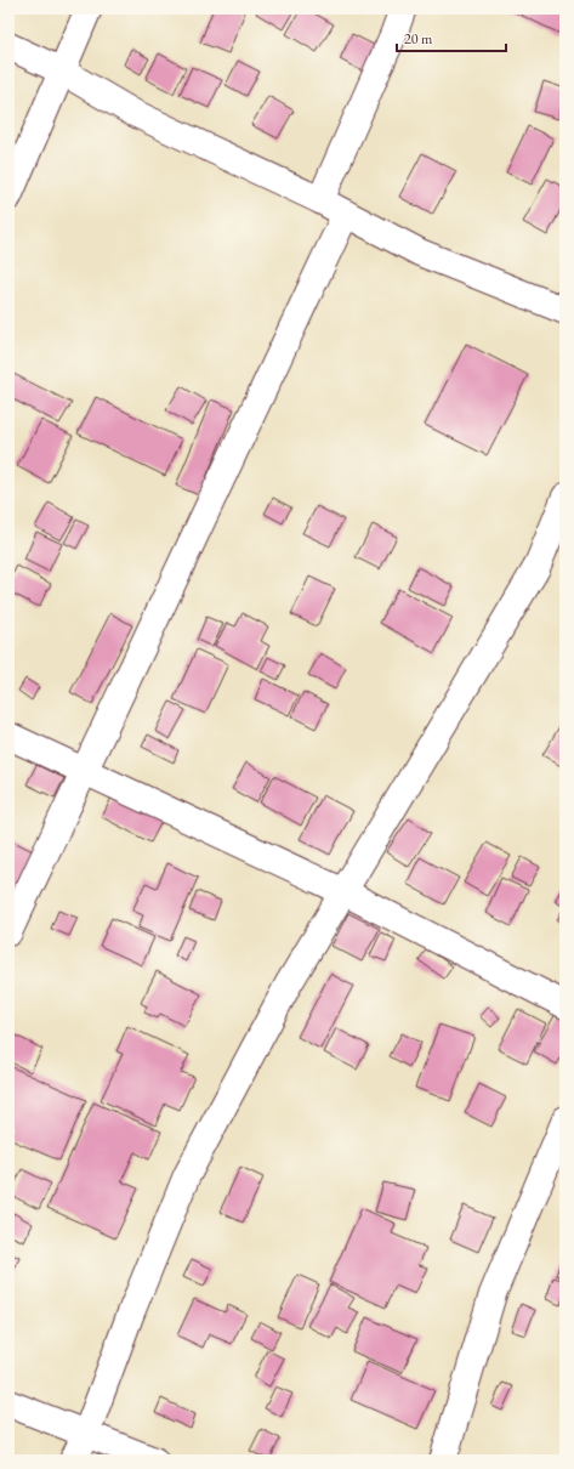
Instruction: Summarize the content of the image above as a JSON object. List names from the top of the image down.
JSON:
{
  "scale_bar": "20 m"
}
